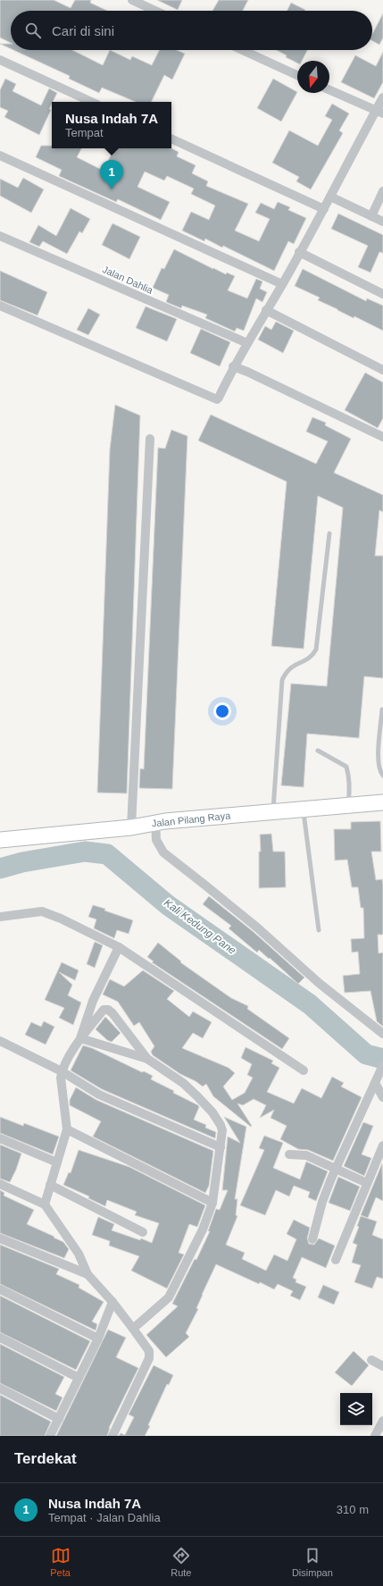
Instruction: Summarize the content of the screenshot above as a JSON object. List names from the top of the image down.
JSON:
{
  "streets": {
    "highway": ["Jalan Pilang Raya"],
    "street": ["Jalan Dahlia"]
  },
  "water": ["Kali Kedung Pane"],
  "north": "bottom",
  "page": {
    "search": "Cari di sini",
    "popup": ["Nusa Indah 7A", "Tempat"],
    "pins": "1",
    "heading": "Terdekat",
    "list": [
      {
        "mark": "1",
        "name": "Nusa Indah 7A",
        "note": "Tempat · Jalan Dahlia",
        "value": "310 m"
      }
    ],
    "nav": ["Peta", "Rute", "Disimpan"]
  }
}
